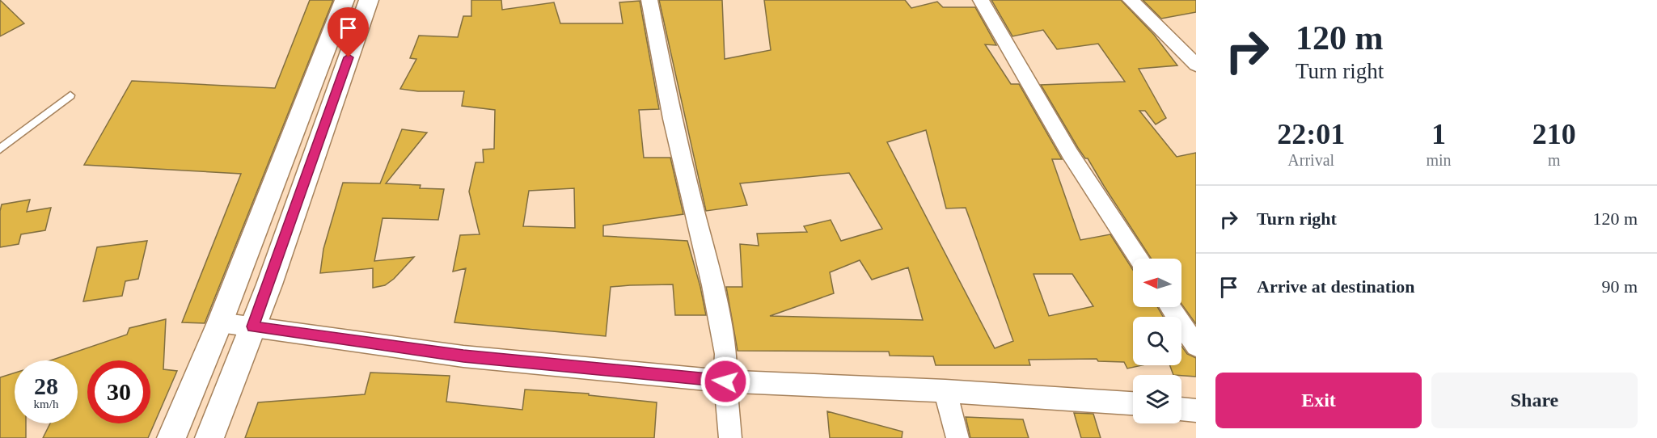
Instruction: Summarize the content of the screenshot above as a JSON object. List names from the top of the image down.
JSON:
{
  "north": "left",
  "page": {
    "turn": ["120 m", "Turn right"],
    "eta": [
      "22:01",
      "Arrival",
      "1",
      "min",
      "210",
      "m"
    ],
    "list": [
      {
        "name": "Turn right",
        "value": "120 m"
      },
      {
        "name": "Arrive at destination",
        "value": "90 m"
      }
    ],
    "speed": "28 km/h",
    "limit": "30",
    "buttons": ["Exit", "Share"]
  }
}
